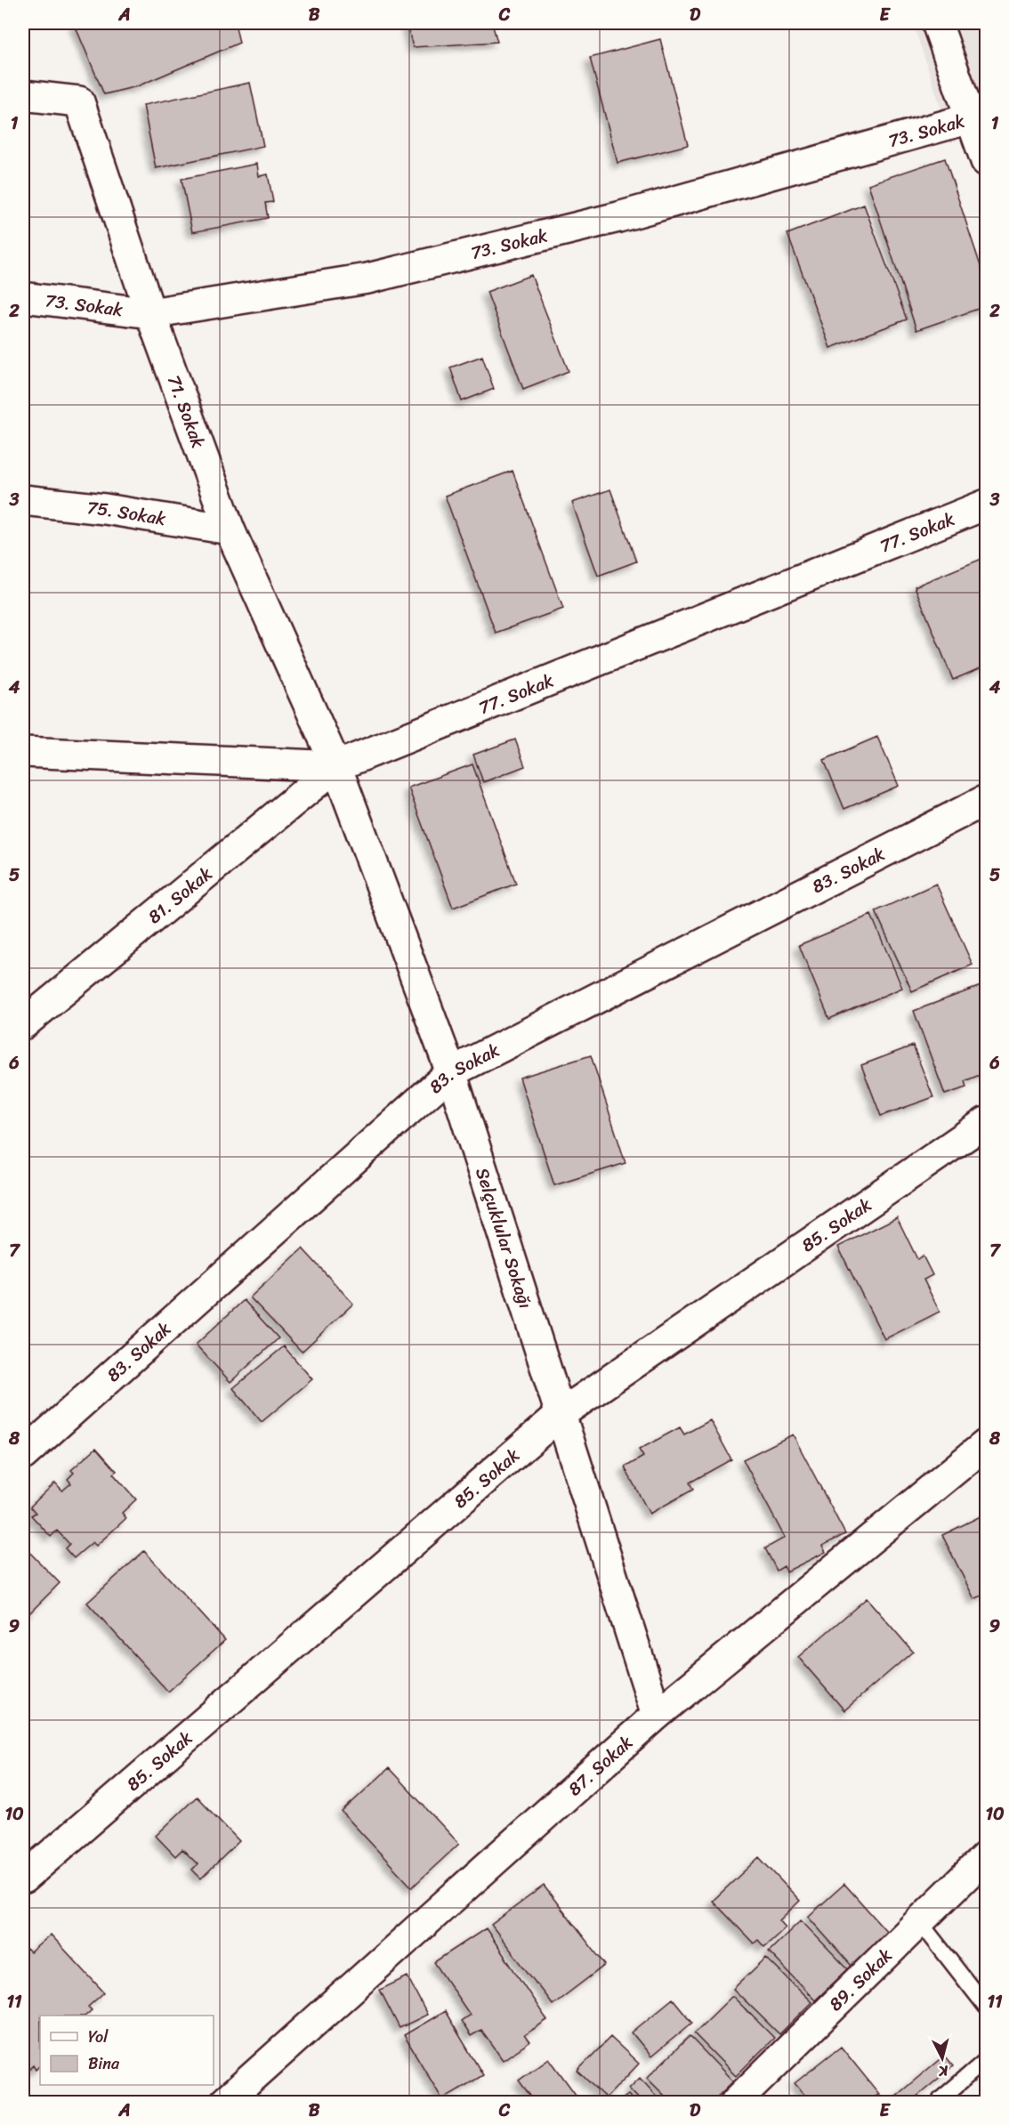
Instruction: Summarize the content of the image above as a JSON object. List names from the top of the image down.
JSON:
{
  "streets": {
    "street": [
      "73. Sokak",
      "71. Sokak",
      "75. Sokak",
      "77. Sokak",
      "83. Sokak",
      "81. Sokak",
      "85. Sokak",
      "Selçuklular Sokağı",
      "87. Sokak",
      "89. Sokak"
    ]
  },
  "crossings": [
    ["73. Sokak", "71. Sokak"],
    ["71. Sokak", "75. Sokak"],
    ["71. Sokak", "77. Sokak"],
    ["71. Sokak", "81. Sokak"],
    ["71. Sokak", "Selçuklular Sokağı"],
    ["77. Sokak", "81. Sokak"],
    ["77. Sokak", "Selçuklular Sokağı"],
    ["83. Sokak", "Selçuklular Sokağı"],
    ["81. Sokak", "Selçuklular Sokağı"],
    ["85. Sokak", "Selçuklular Sokağı"],
    ["Selçuklular Sokağı", "87. Sokak"]
  ],
  "legend": ["Yol", "Bina"],
  "north": "bottom",
  "grid": {
    "columns": [
      "A",
      "B",
      "C",
      "D",
      "E"
    ],
    "rows": [
      "1",
      "2",
      "3",
      "4",
      "5",
      "6",
      "7",
      "8",
      "9",
      "10",
      "11"
    ]
  }
}
